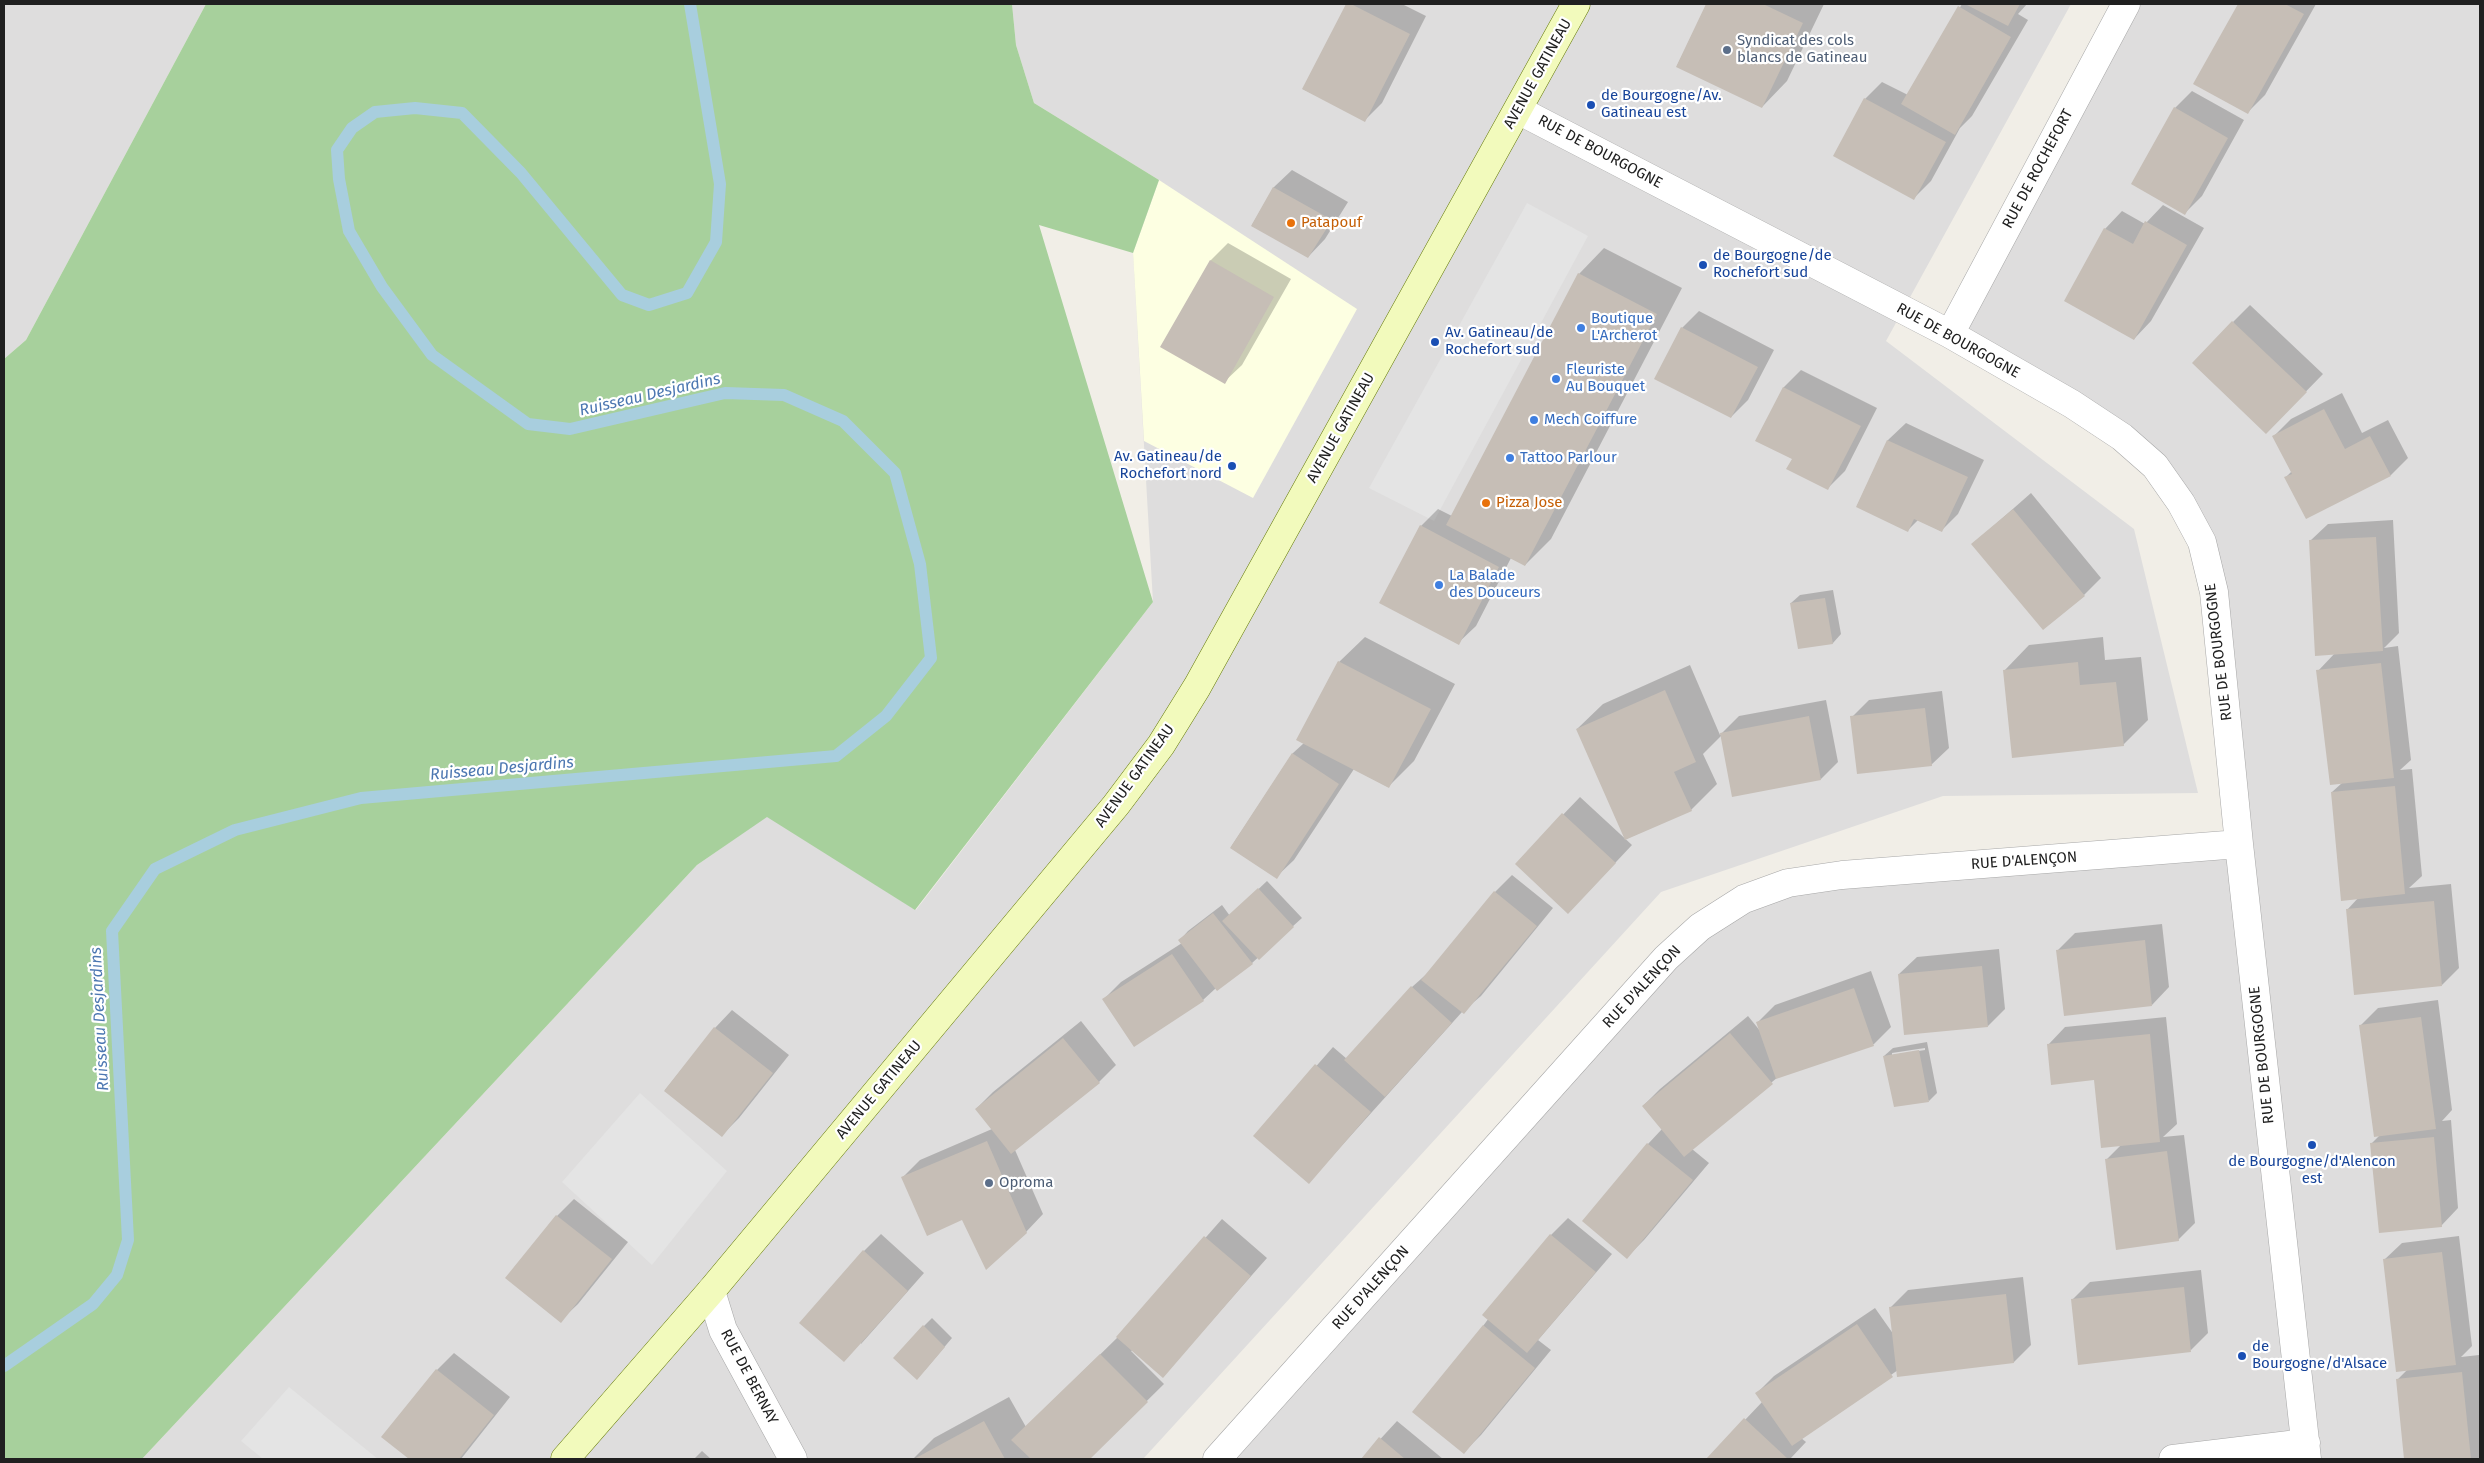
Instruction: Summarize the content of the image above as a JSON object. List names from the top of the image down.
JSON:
{
  "streets": {
    "street": [
      "AVENUE GATINEAU",
      "RUE DE BOURGOGNE",
      "RUE DE ROCHEFORT",
      "RUE D'ALENÇON",
      "RUE DE BERNAY"
    ]
  },
  "crossings": [
    ["AVENUE GATINEAU", "RUE DE BOURGOGNE"],
    ["AVENUE GATINEAU", "RUE DE BERNAY"],
    ["RUE DE BOURGOGNE", "RUE DE ROCHEFORT"],
    ["RUE DE BOURGOGNE", "RUE D'ALENÇON"]
  ],
  "water": ["Ruisseau Desjardins"],
  "places": [
    "Syndicat des cols blancs de Gatineau",
    "de Bourgogne/Av. Gatineau est",
    "Patapouf",
    "de Bourgogne/de Rochefort sud",
    "Boutique L'Archerot",
    "Av. Gatineau/de Rochefort sud",
    "Fleuriste Au Bouquet",
    "Mech Coiffure",
    "Tattoo Parlour",
    "Av. Gatineau/de Rochefort nord",
    "Pizza Jose",
    "La Balade des Douceurs",
    "de Bourgogne/d'Alencon est",
    "Oproma",
    "de Bourgogne/d'Alsace"
  ]
}
